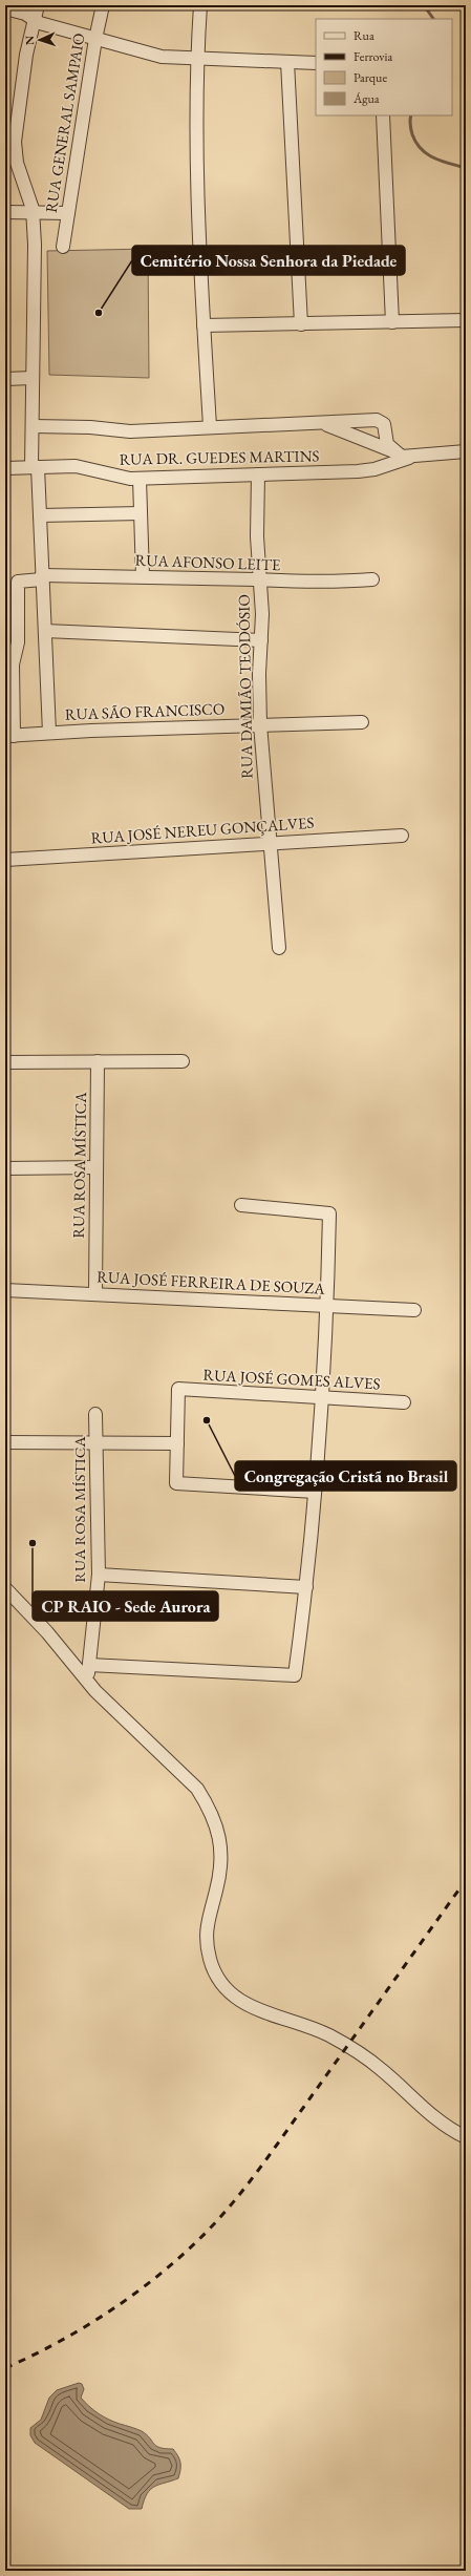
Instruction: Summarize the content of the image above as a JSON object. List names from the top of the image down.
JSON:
{
  "streets": {
    "street": [
      "RUA GENERAL SAMPAIO",
      "RUA DR. GUEDES MARTINS",
      "RUA AFONSO LEITE",
      "RUA DAMIÃO TEODÓSIO",
      "RUA SÃO FRANCISCO",
      "RUA JOSÉ NEREU GONÇALVES",
      "RUA ROSA MÍSTICA",
      "RUA JOSÉ FERREIRA DE SOUZA",
      "RUA JOSÉ GOMES ALVES"
    ]
  },
  "crossings": [
    ["RUA DR. GUEDES MARTINS", "RUA DAMIÃO TEODÓSIO"],
    ["RUA AFONSO LEITE", "RUA DAMIÃO TEODÓSIO"],
    ["RUA AFONSO LEITE", "RUA SÃO FRANCISCO"],
    ["RUA DAMIÃO TEODÓSIO", "RUA SÃO FRANCISCO"],
    ["RUA DAMIÃO TEODÓSIO", "RUA JOSÉ NEREU GONÇALVES"],
    ["RUA ROSA MÍSTICA", "RUA JOSÉ FERREIRA DE SOUZA"]
  ],
  "places": ["Cemitério Nossa Senhora da Piedade", "Congregação Cristã no Brasil", "CP RAIO - Sede Aurora"],
  "legend": [
    "Rua",
    "Ferrovia",
    "Parque",
    "Água"
  ],
  "north": "left"
}
